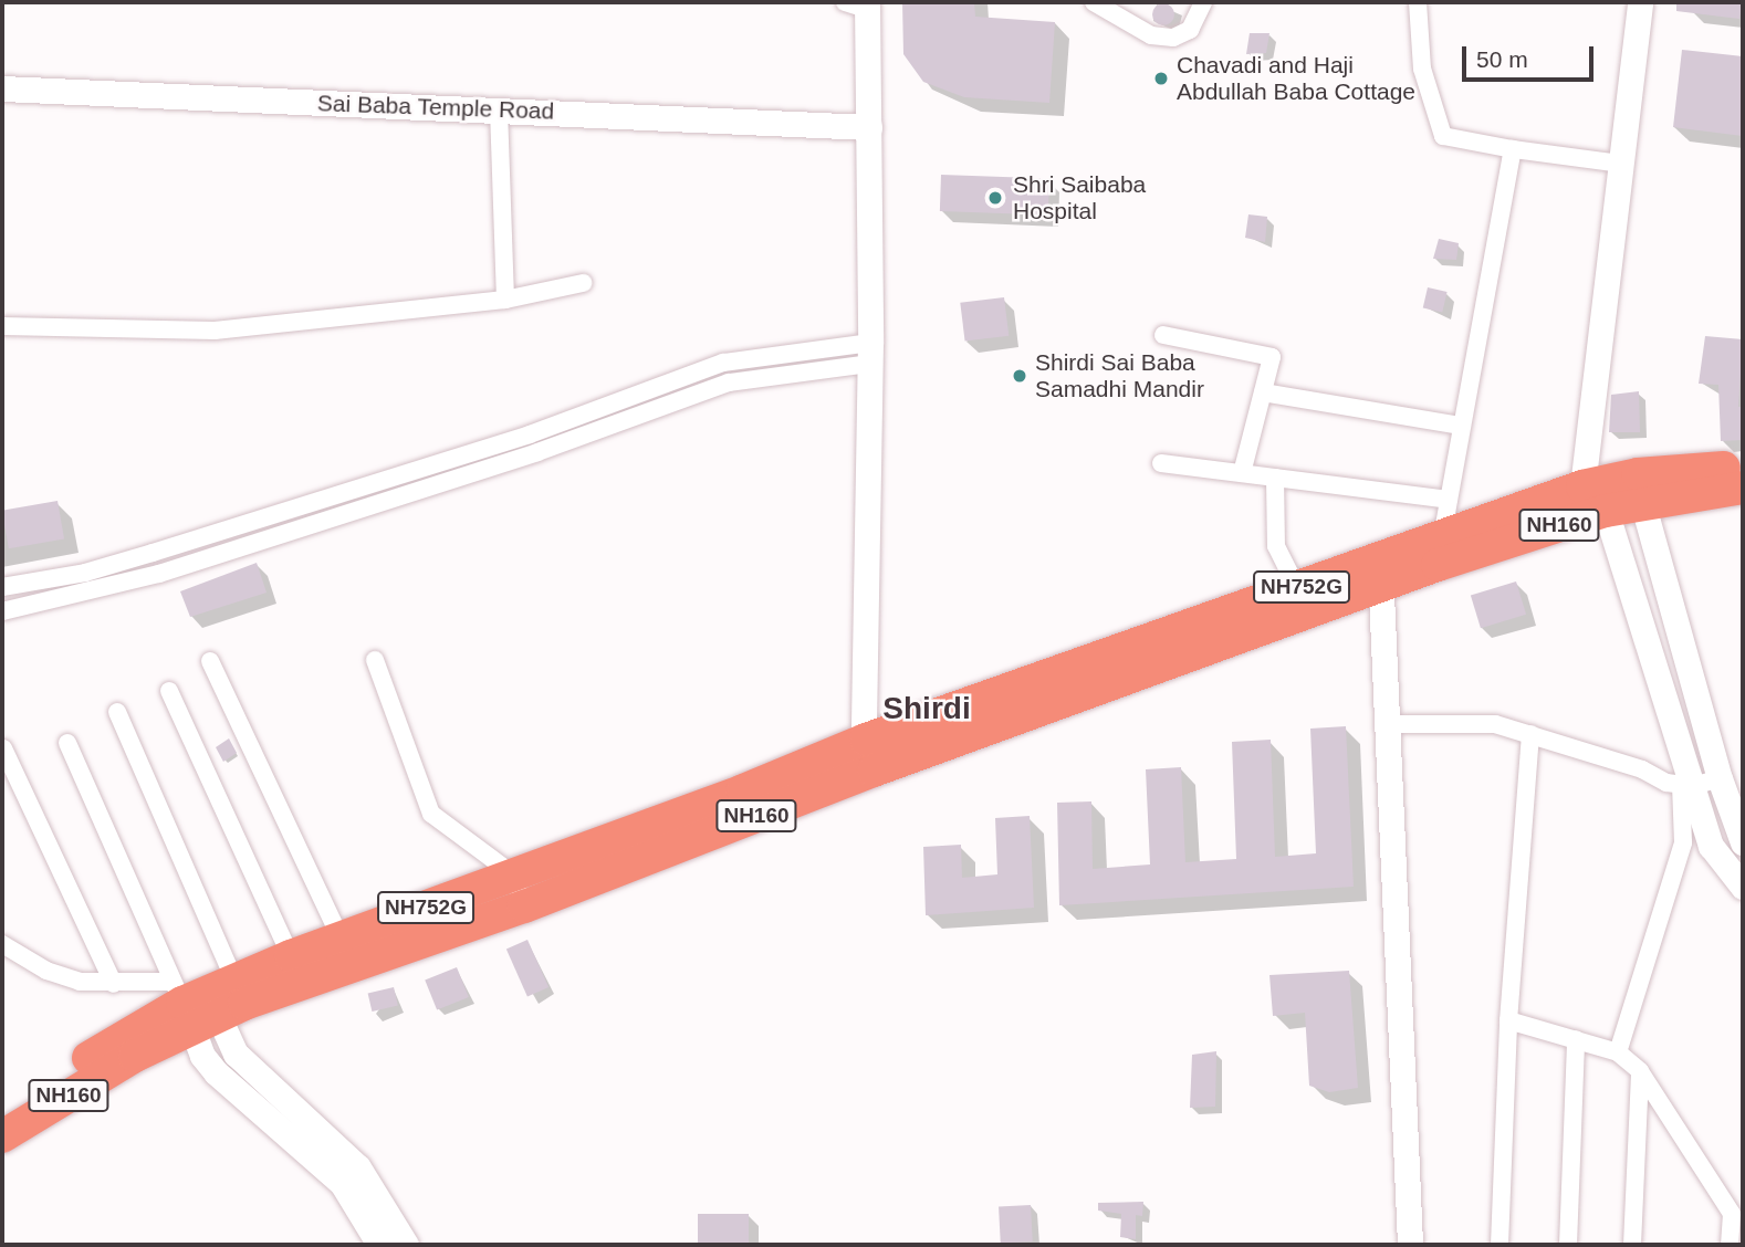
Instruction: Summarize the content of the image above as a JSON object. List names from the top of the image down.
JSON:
{
  "streets": {
    "highway": ["NH160", "NH752G"],
    "street": ["Sai Baba Temple Road"]
  },
  "crossings": [
    ["NH160", "NH752G"]
  ],
  "districts": ["Shirdi"],
  "places": ["Chavadi and Haji Abdullah Baba Cottage", "Shri Saibaba Hospital", "Shirdi Sai Baba Samadhi Mandir"],
  "scale_bar": "50 m"
}
